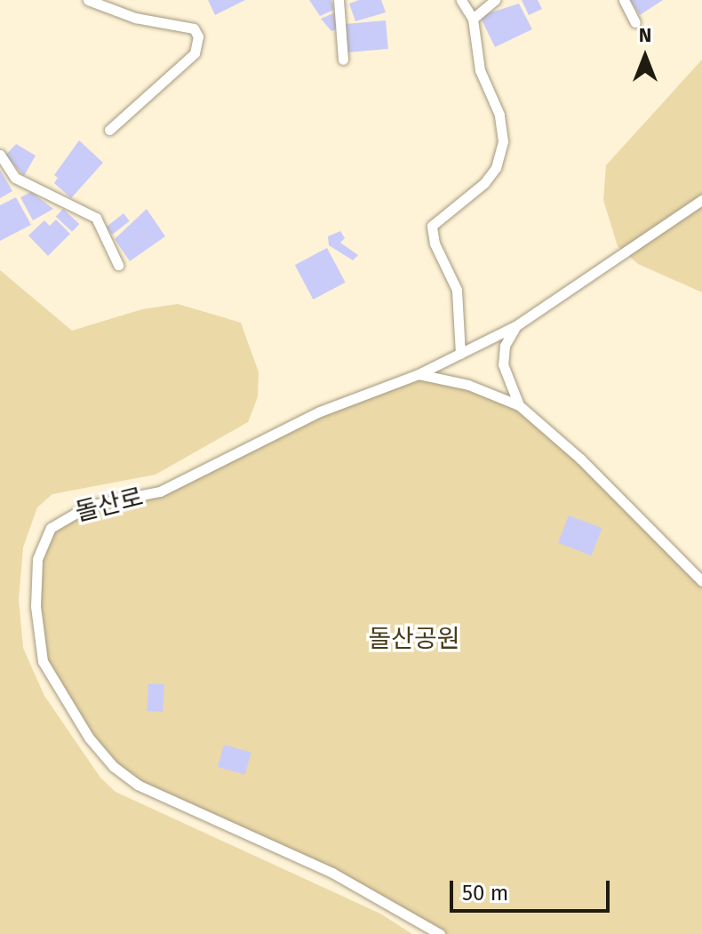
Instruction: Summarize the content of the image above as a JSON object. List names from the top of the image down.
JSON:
{
  "streets": {
    "lane": ["돌산로"]
  },
  "parks": ["돌산공원"],
  "scale_bar": "50 m",
  "north": "top"
}
